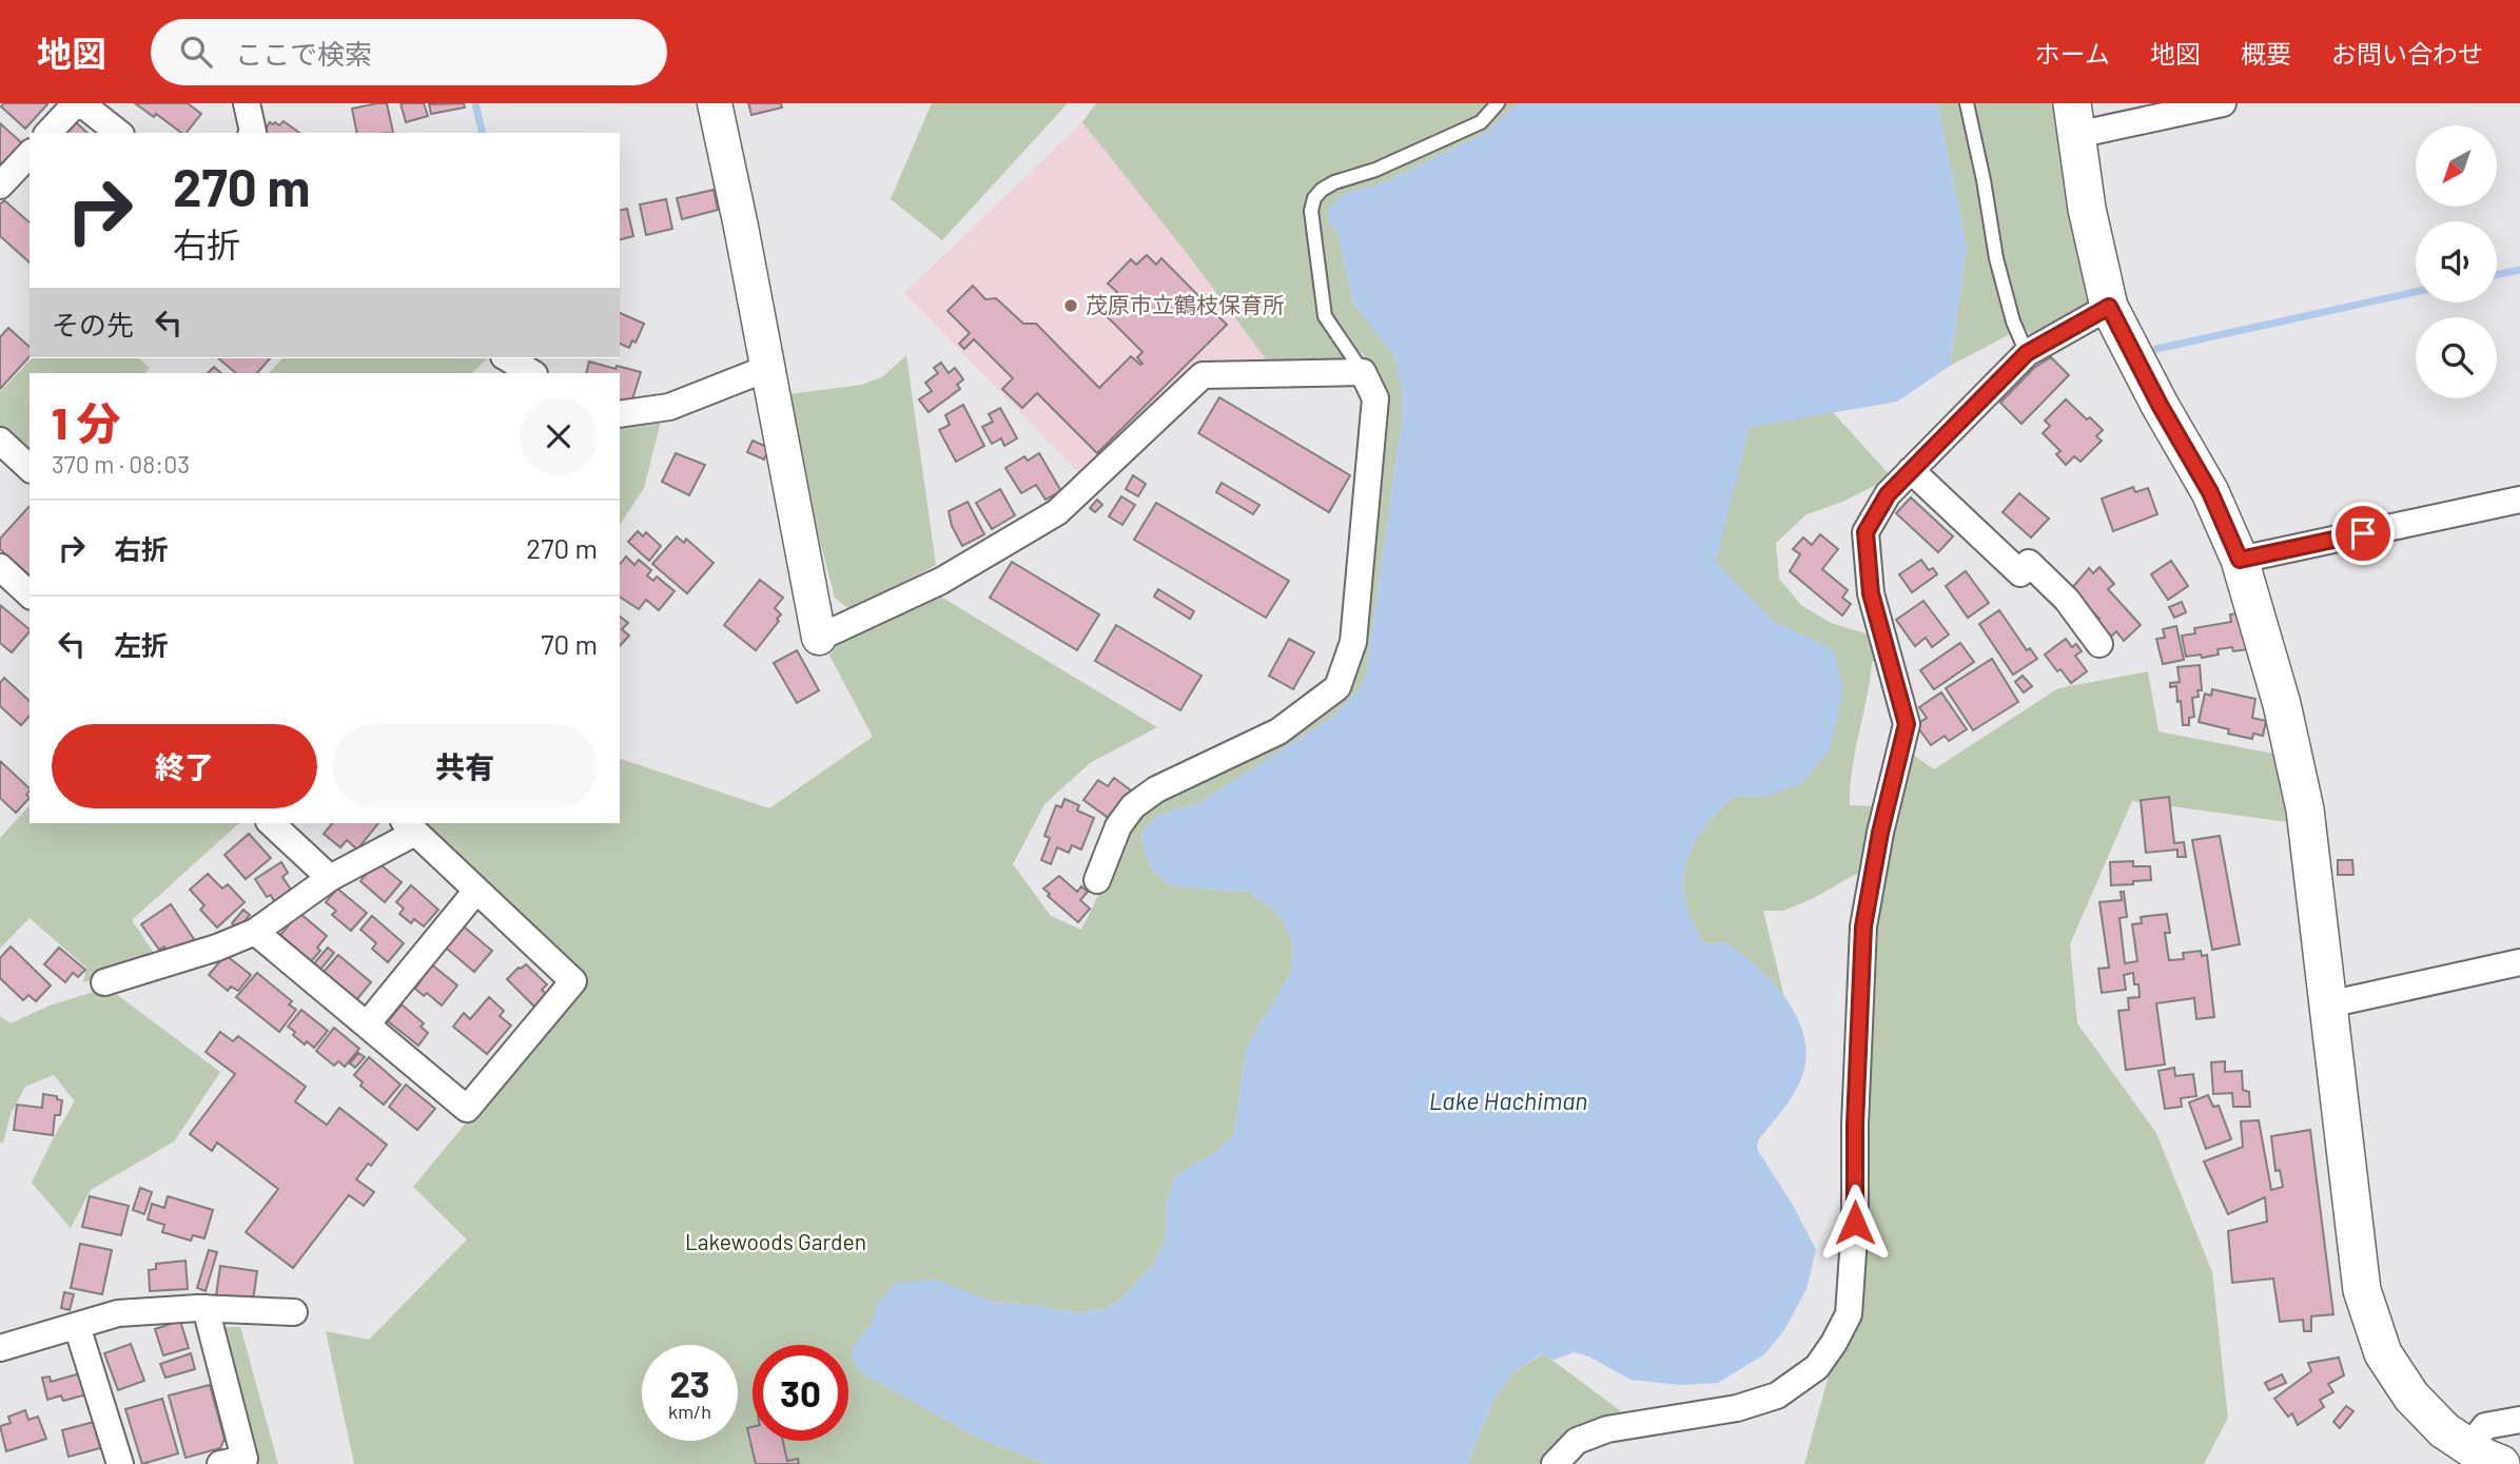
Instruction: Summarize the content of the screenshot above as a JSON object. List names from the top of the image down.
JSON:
{
  "water": ["Lake Hachiman"],
  "parks": ["Lakewoods Garden"],
  "places": ["茂原市立鶴枝保育所"],
  "north": "bottom left",
  "page": {
    "header": "地図",
    "search": "ここで検索",
    "nav": [
      "ホーム",
      "地図",
      "概要",
      "お問い合わせ"
    ],
    "turn": ["270 m", "右折"],
    "then": "その先",
    "heading": ["1 分", "370 m · 08:03"],
    "list": [
      {
        "name": "右折",
        "value": "270 m"
      },
      {
        "name": "左折",
        "value": "70 m"
      }
    ],
    "buttons": ["終了", "共有"],
    "speed": "23 km/h",
    "limit": "30"
  }
}
